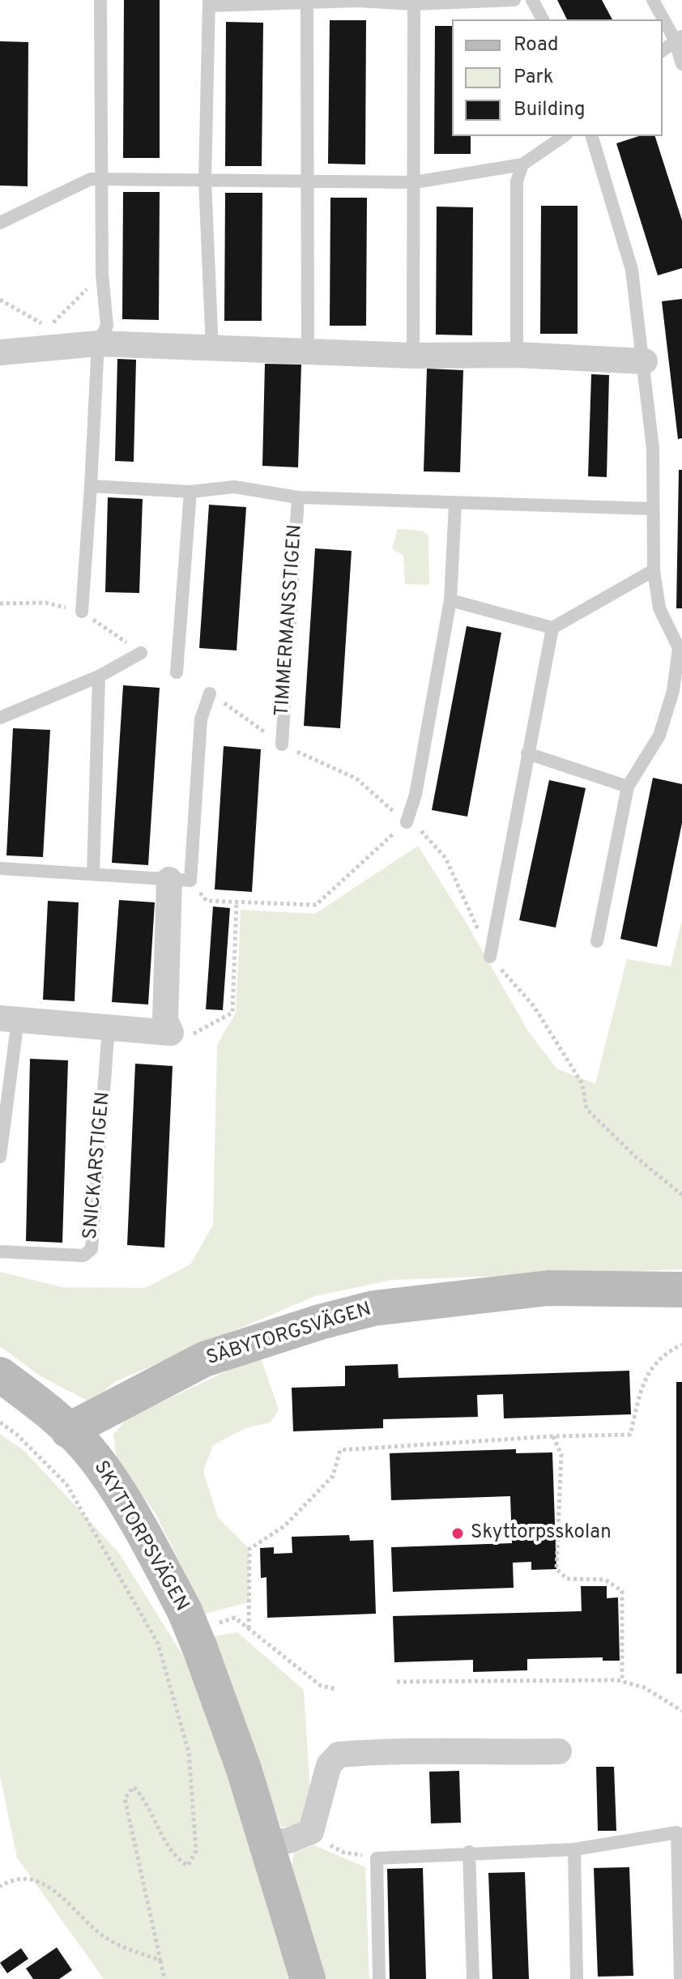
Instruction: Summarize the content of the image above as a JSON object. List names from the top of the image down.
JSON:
{
  "streets": {
    "street": ["SÄBYTORGSVÄGEN", "SKYTTORPSVÄGEN"],
    "lane": ["TIMMERMANSSTIGEN", "SNICKARSTIGEN"]
  },
  "crossings": [
    ["SÄBYTORGSVÄGEN", "SKYTTORPSVÄGEN"]
  ],
  "places": ["Skyttorpsskolan"],
  "legend": ["Road", "Park", "Building"]
}
